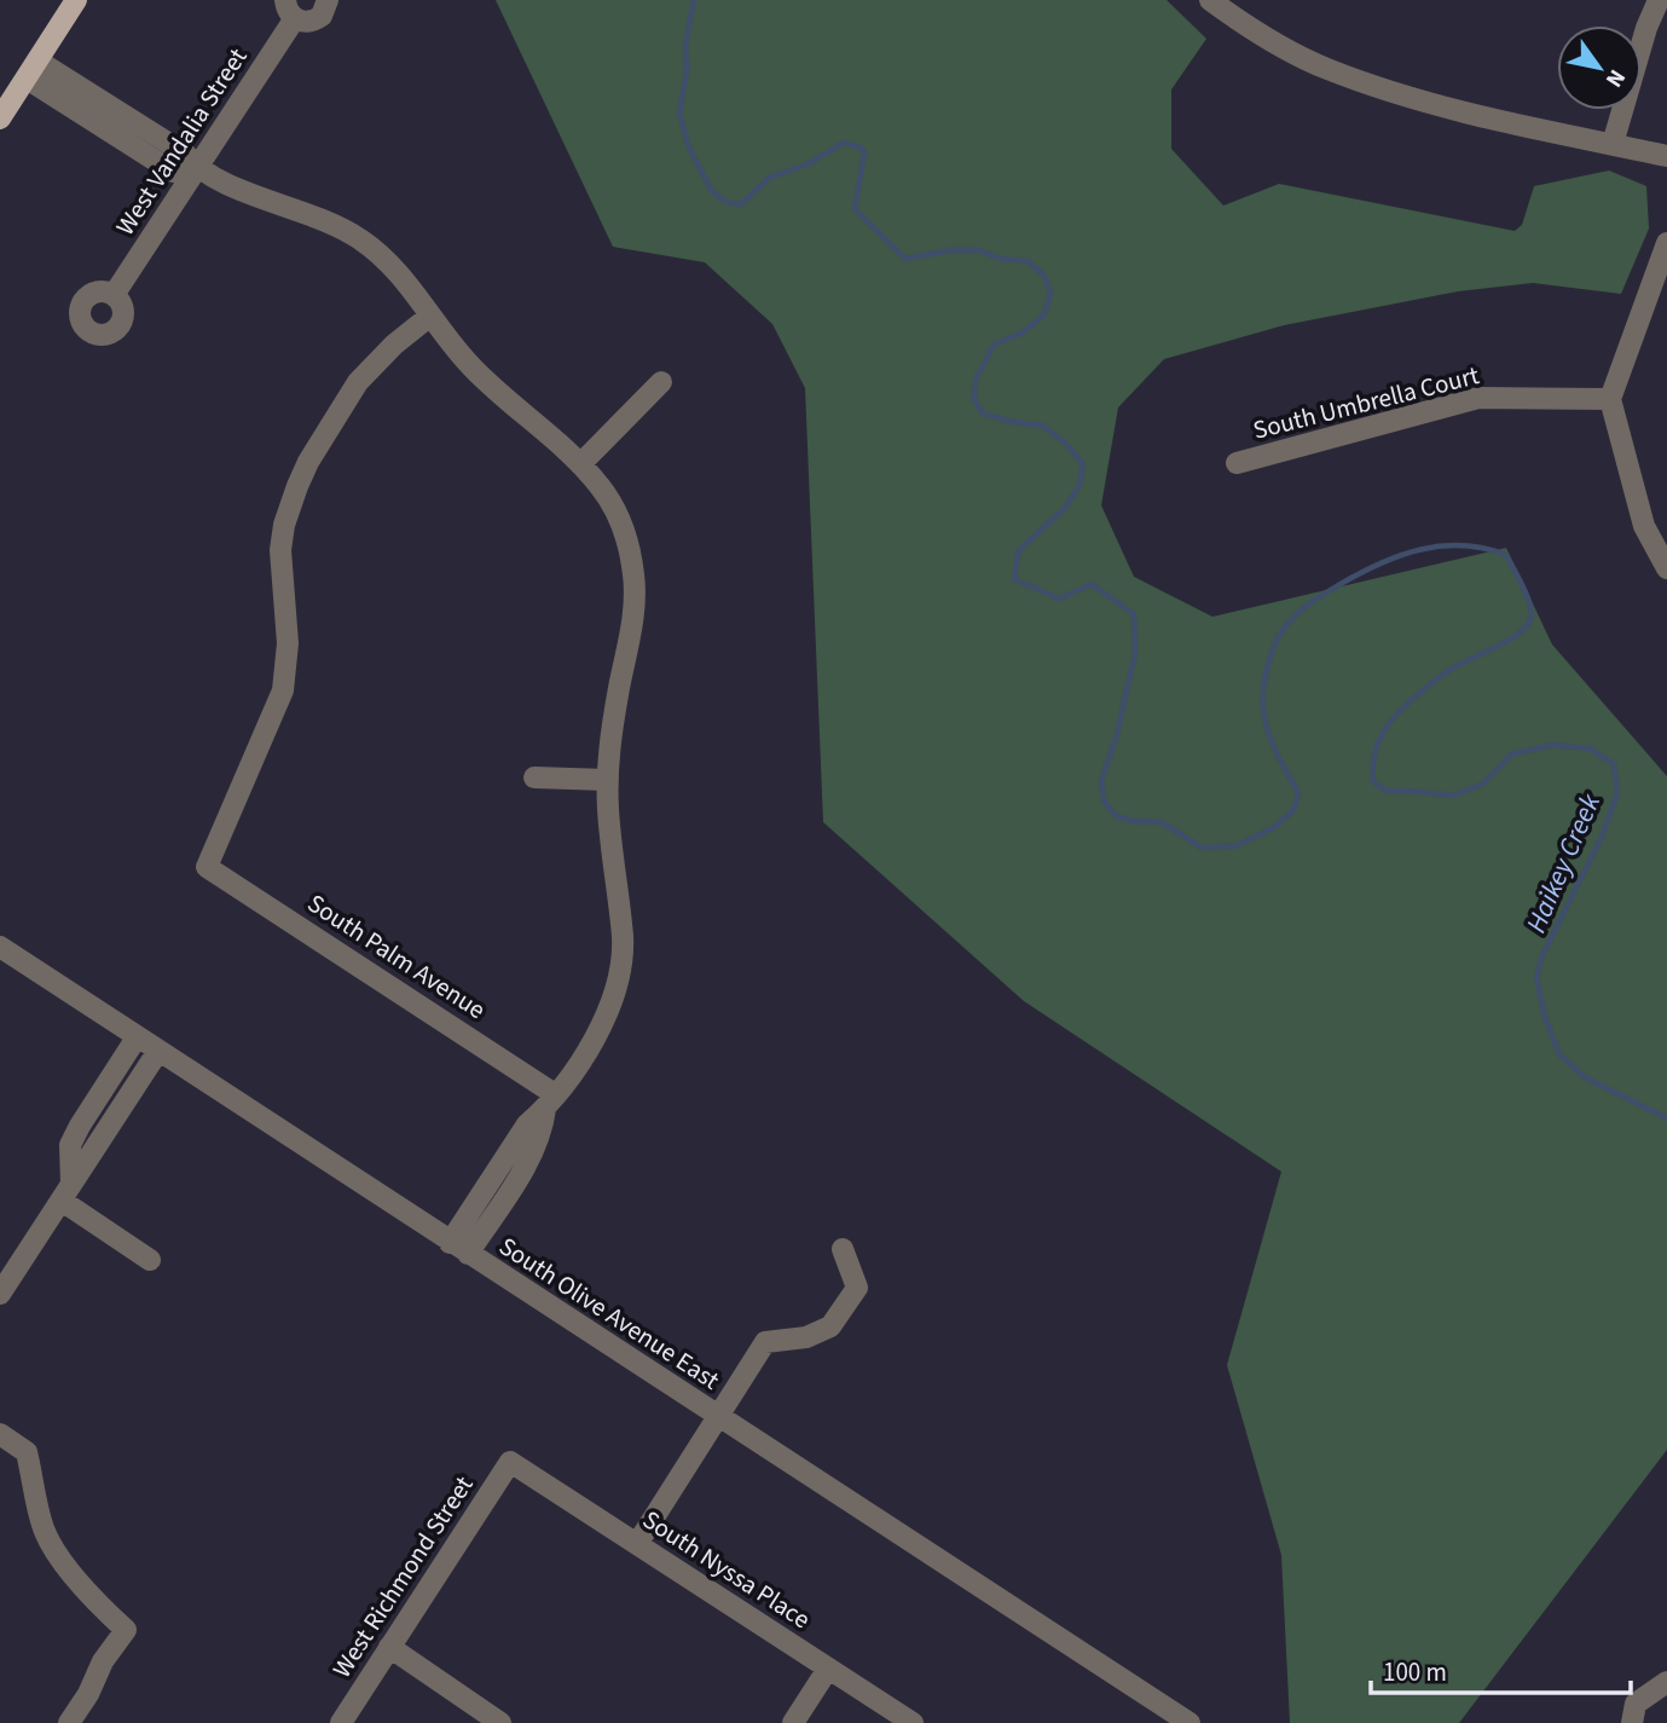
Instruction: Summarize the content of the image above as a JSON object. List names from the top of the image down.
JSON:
{
  "streets": {
    "street": [
      "West Vandalia Street",
      "South Umbrella Court",
      "South Palm Avenue",
      "South Olive Avenue East",
      "South Nyssa Place",
      "West Richmond Street"
    ]
  },
  "crossings": [
    ["South Nyssa Place", "West Richmond Street"]
  ],
  "water": ["Haikey Creek"],
  "scale_bar": "100 m",
  "north": "bottom right"
}
